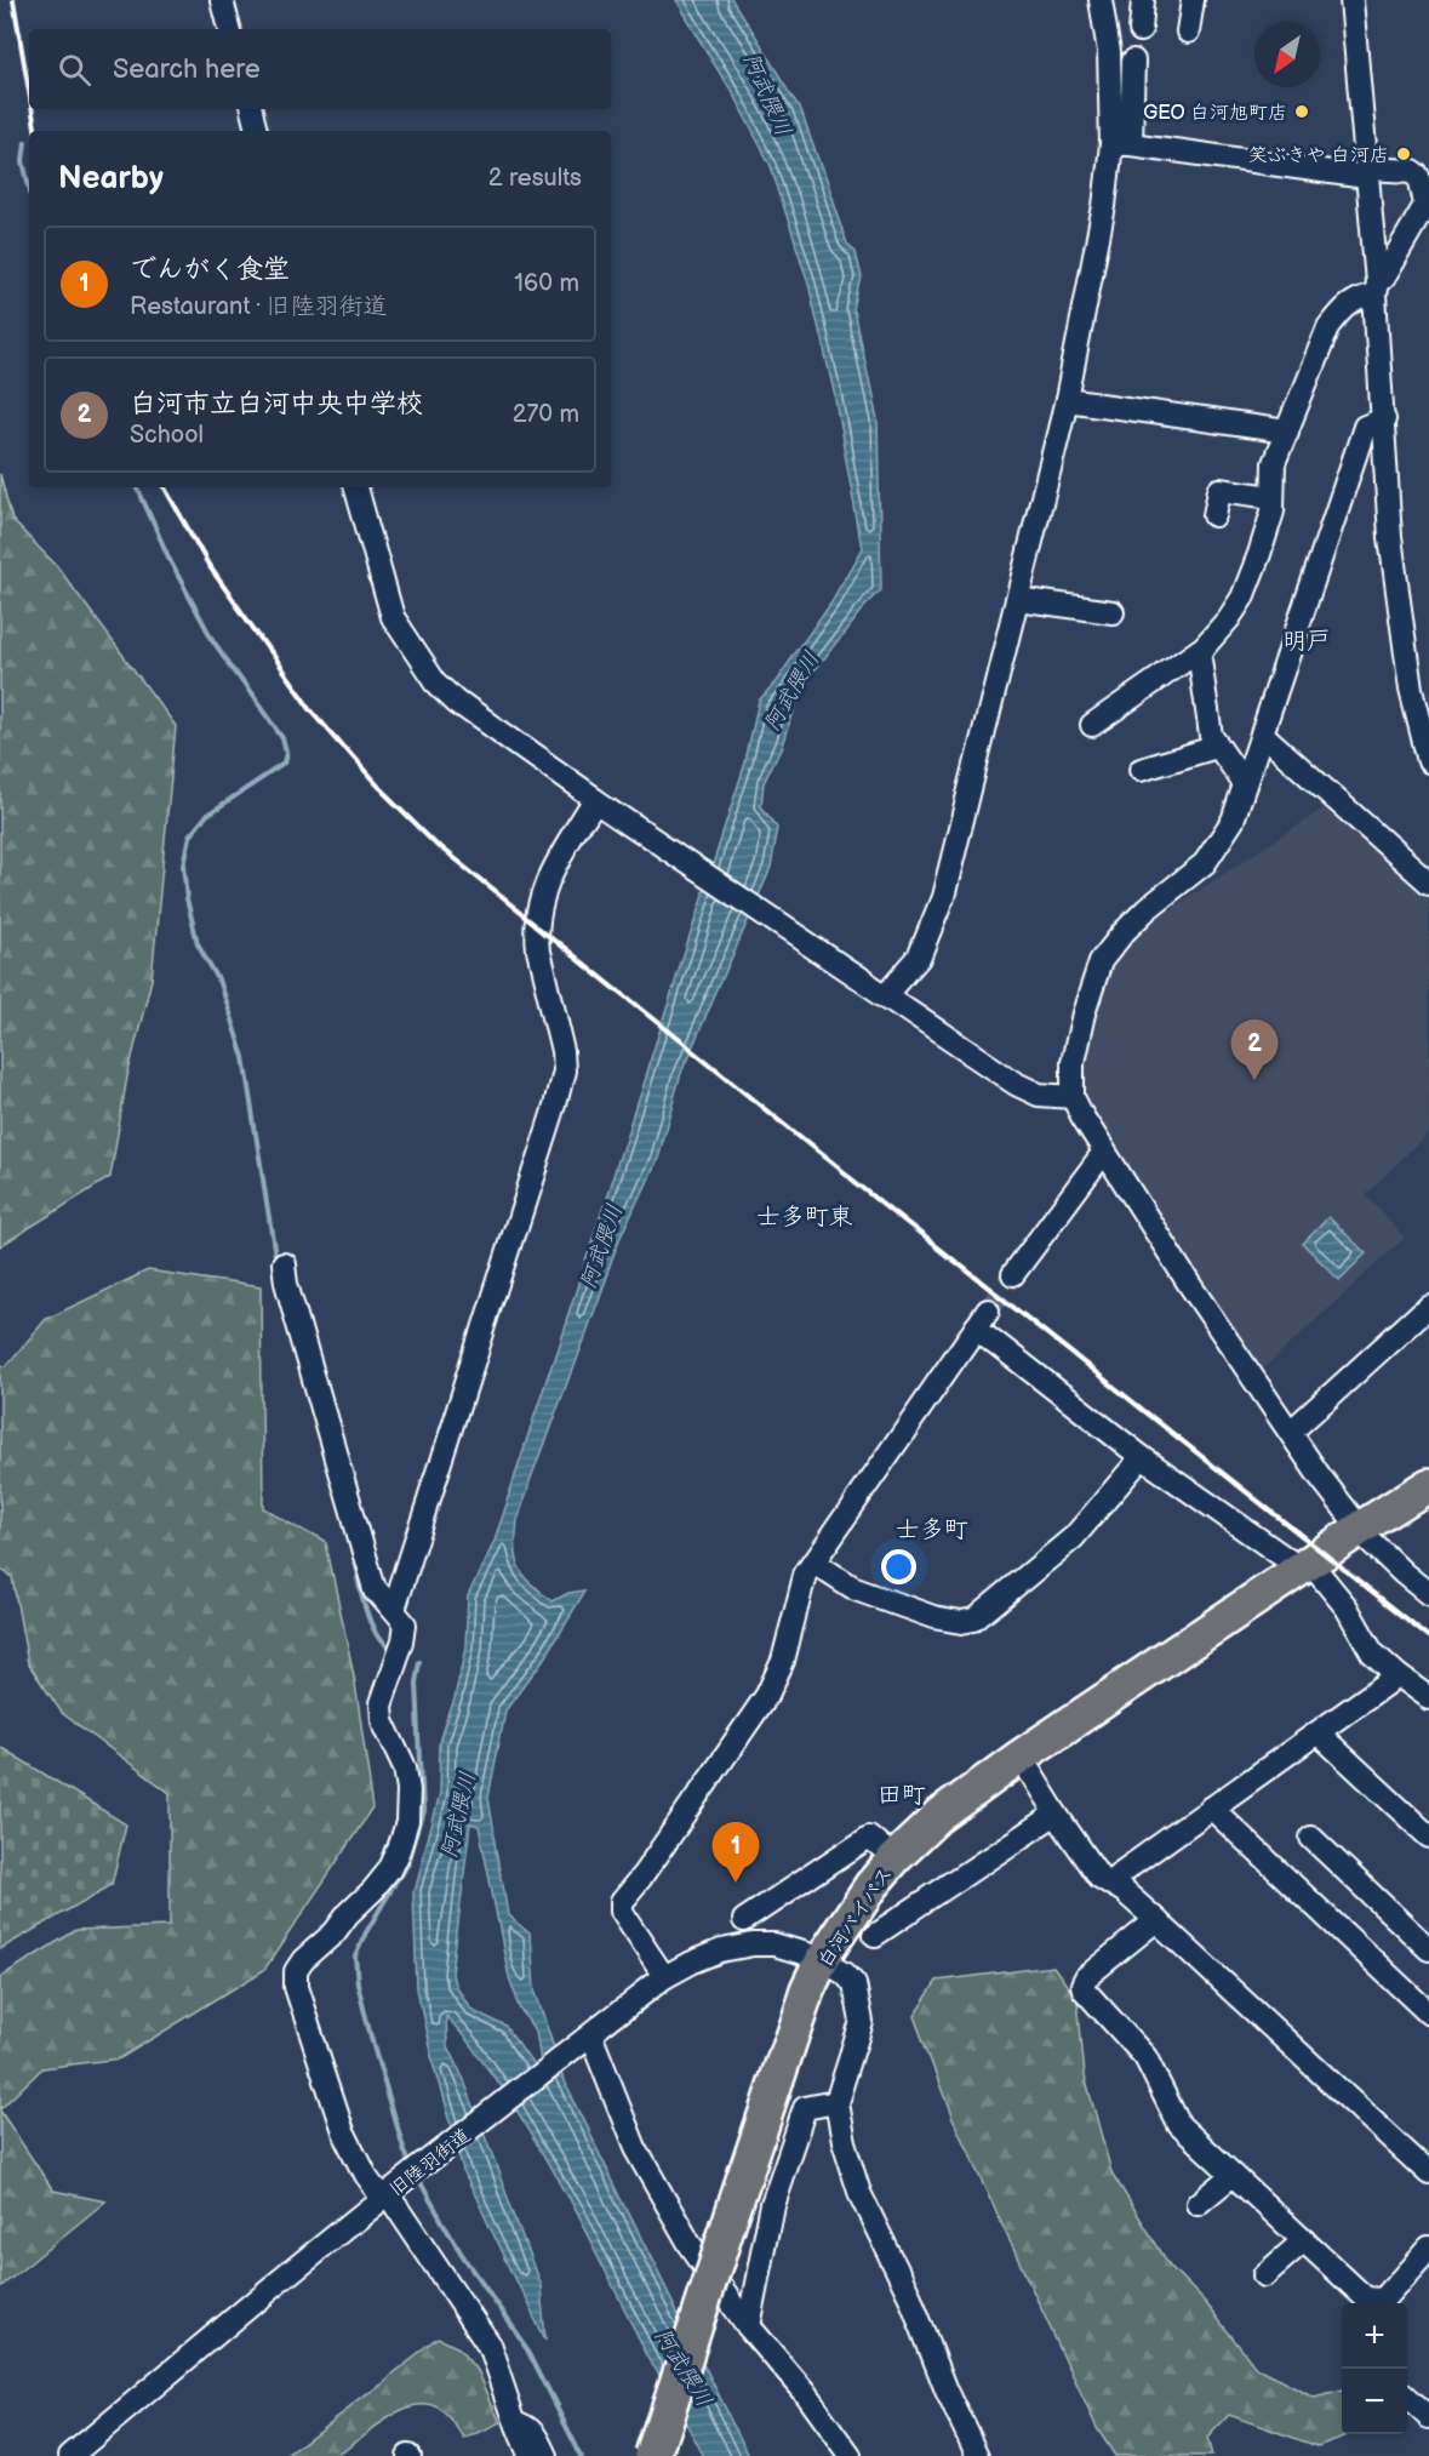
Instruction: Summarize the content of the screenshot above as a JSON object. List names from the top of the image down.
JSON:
{
  "streets": {
    "highway": ["白河バイパス"],
    "street": ["旧陸羽街道"]
  },
  "crossings": [
    ["白河バイパス", "旧陸羽街道"]
  ],
  "districts": [
    "明戸",
    "士多町東",
    "士多町",
    "田町"
  ],
  "water": ["阿武隈川"],
  "places": ["GEO 白河旭町店", "笑ぶきや 白河店"],
  "north": "bottom left",
  "page": {
    "search": "Search here",
    "heading": ["Nearby", "2 results"],
    "list": [
      {
        "mark": "1",
        "name": "でんがく食堂",
        "note": "Restaurant · 旧陸羽街道",
        "value": "160 m"
      },
      {
        "mark": "2",
        "name": "白河市立白河中央中学校",
        "note": "School",
        "value": "270 m"
      }
    ],
    "pins": ["2", "1"],
    "map_buttons": ["+", "−"]
  }
}
